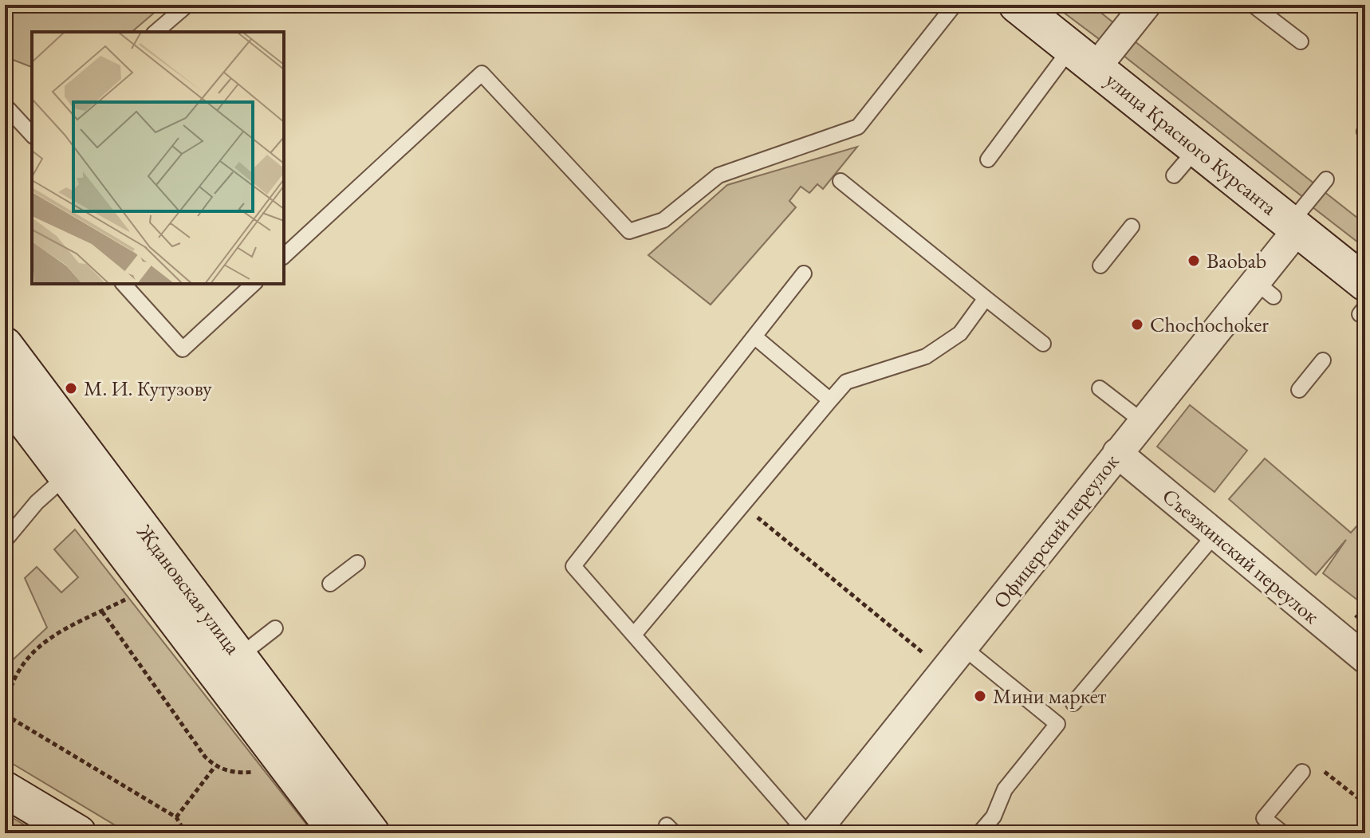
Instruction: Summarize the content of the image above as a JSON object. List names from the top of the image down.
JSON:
{
  "streets": {
    "main road": ["улица Красного Курсанта", "Ждановская улица"],
    "street": ["Офицерский переулок", "Съезжинский переулок"]
  },
  "crossings": [
    ["улица Красного Курсанта", "Офицерский переулок"],
    ["Офицерский переулок", "Съезжинский переулок"]
  ],
  "places": [
    "Baobab",
    "Chochochoker",
    "М. И. Кутузову",
    "Мини маркет"
  ]
}
